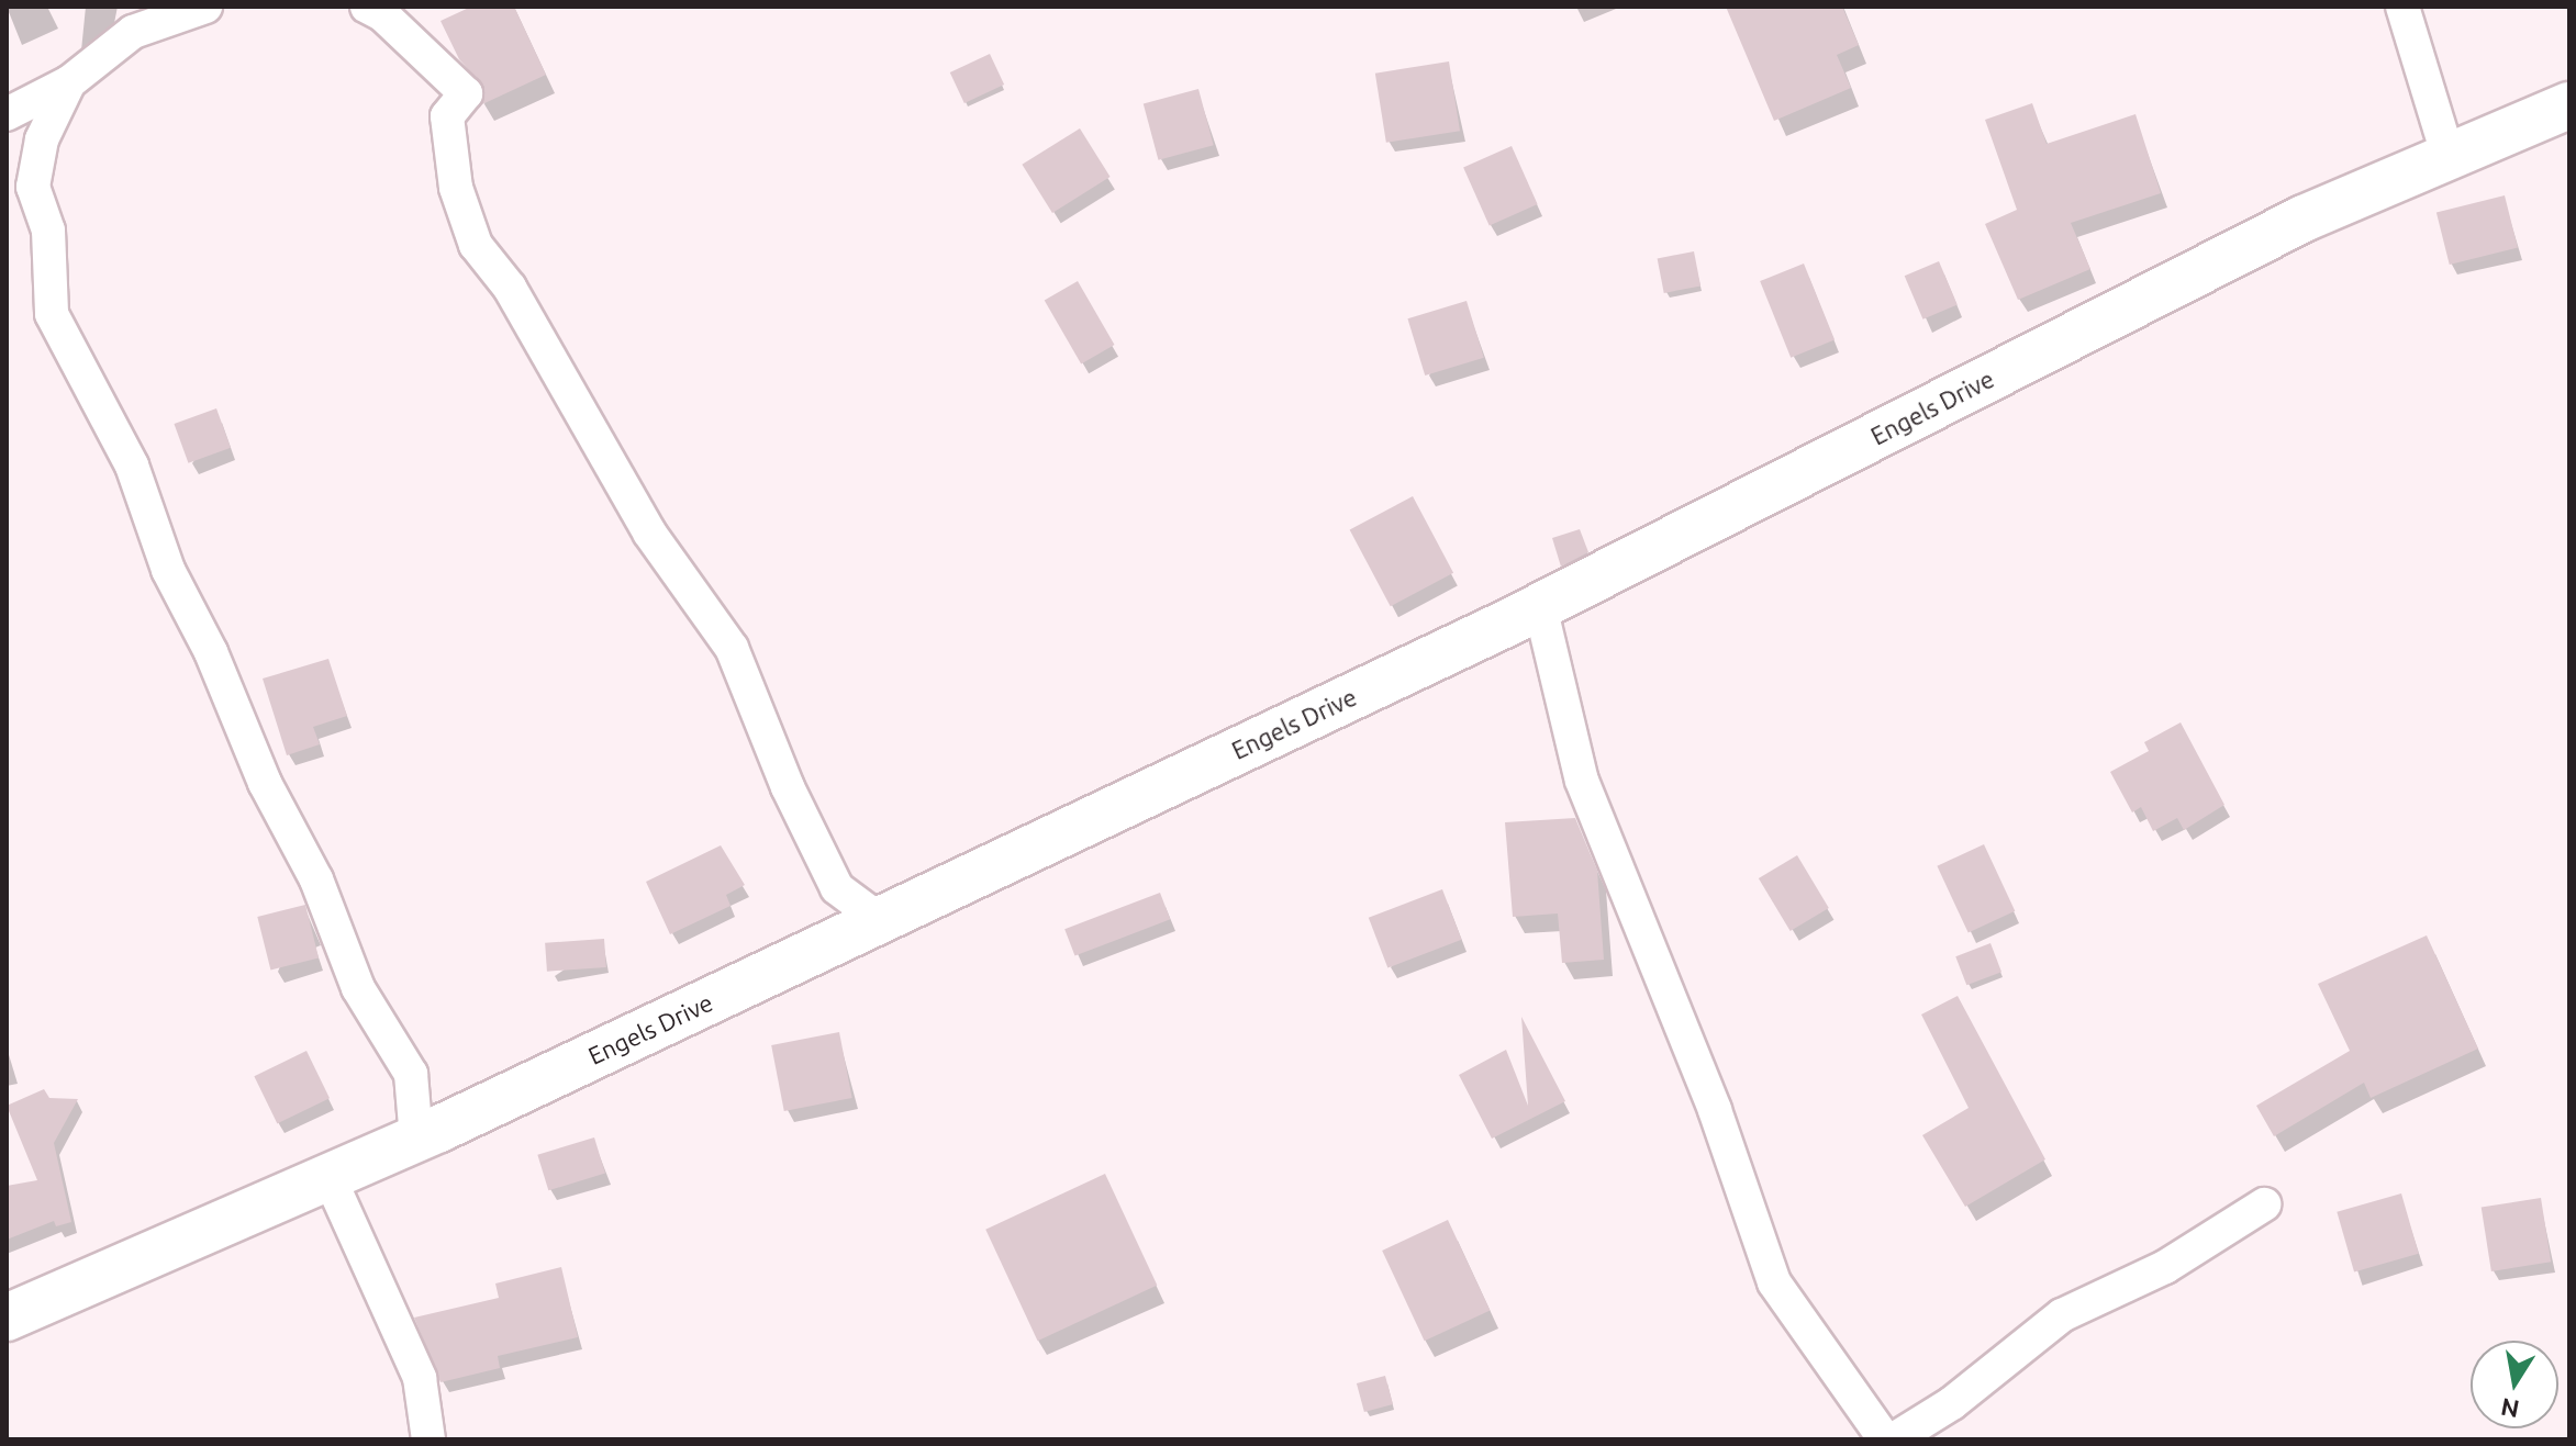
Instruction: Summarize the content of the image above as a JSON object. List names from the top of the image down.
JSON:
{
  "streets": {
    "street": ["Engels Drive"]
  },
  "north": "bottom"
}
